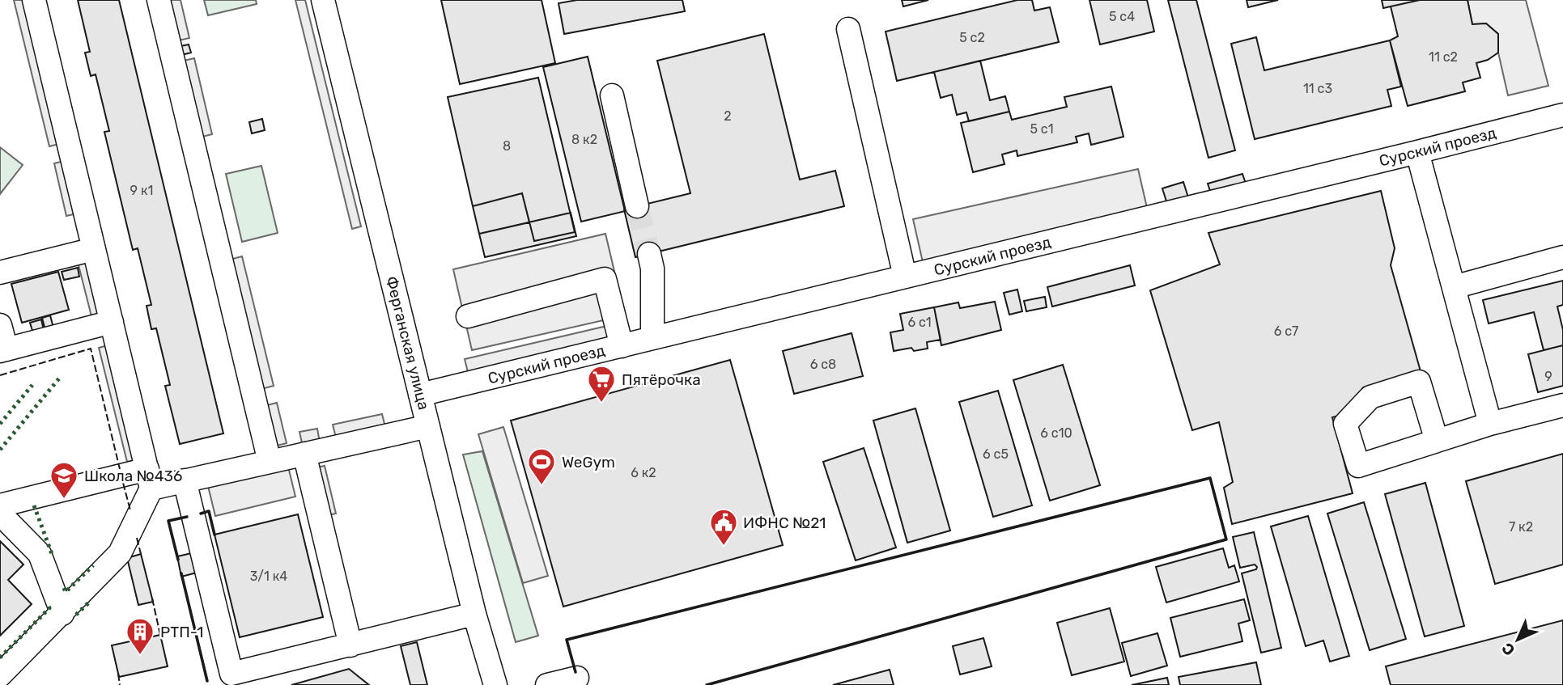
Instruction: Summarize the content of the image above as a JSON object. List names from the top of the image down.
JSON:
{
  "streets": {
    "street": ["Сурский проезд", "Ферганская улица"]
  },
  "crossings": [
    ["Сурский проезд", "Ферганская улица"]
  ],
  "places": {
    "supermarket": ["Пятёрочка"],
    "sports": ["WeGym"],
    "school or university": ["Школа №436"],
    "public building": ["ИФНС №21"],
    "building": ["РТП-1"]
  },
  "house_numbers": [
    "5 с4",
    "5 с2",
    "11 с2",
    "11 с3",
    "2",
    "5 с1",
    "8 к2",
    "8",
    "9 к1",
    "6 с1",
    "6 с7",
    "6 с8",
    "9",
    "6 с10",
    "6 с5",
    "6 к2",
    "7 к2",
    "3/1 к4"
  ],
  "north": "bottom left"
}
